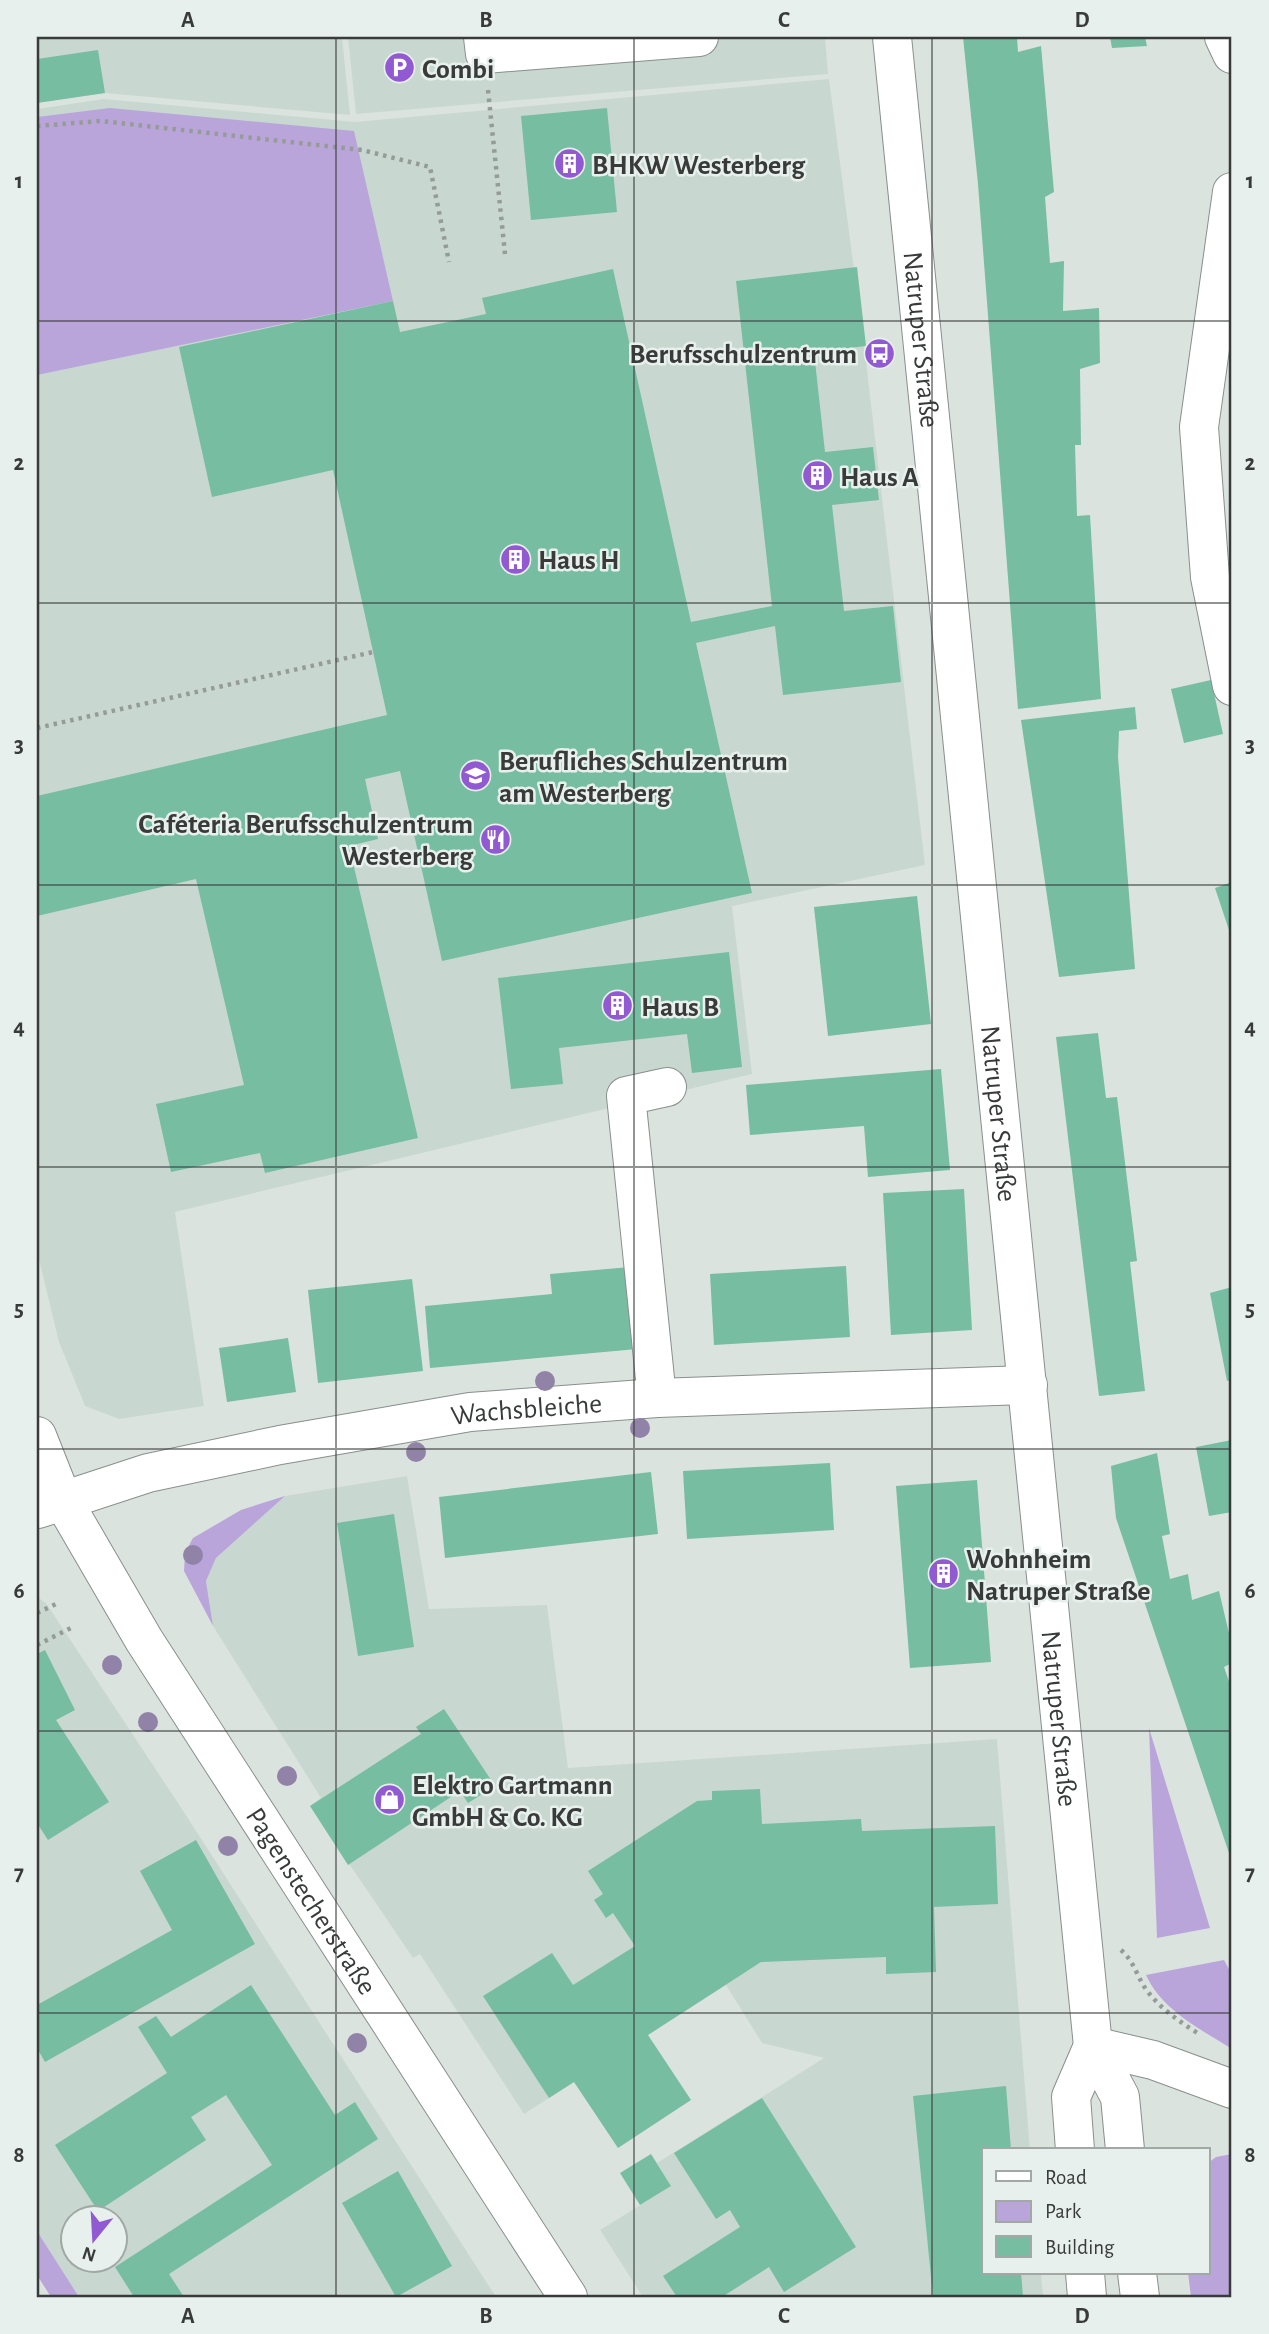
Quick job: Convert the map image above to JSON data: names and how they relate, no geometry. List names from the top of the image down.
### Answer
{
  "streets": {
    "main road": ["Natruper Straße", "Wachsbleiche", "Pagenstecherstraße"]
  },
  "crossings": [
    ["Natruper Straße", "Wachsbleiche"],
    ["Wachsbleiche", "Pagenstecherstraße"]
  ],
  "places": {
    "parking": ["Combi"],
    "building": [
      "BHKW Westerberg",
      "Haus A",
      "Haus H",
      "Haus B",
      "Wohnheim Natruper Straße"
    ],
    "bus stop": ["Berufsschulzentrum"],
    "school or university": ["Berufliches Schulzentrum am Westerberg"],
    "restaurant": ["Caféteria Berufsschulzentrum Westerberg"],
    "shop": ["Elektro Gartmann GmbH & Co. KG"]
  },
  "legend": ["Road", "Park", "Building"],
  "north": "bottom",
  "grid": {
    "columns": [
      "A",
      "B",
      "C",
      "D"
    ],
    "rows": [
      "1",
      "2",
      "3",
      "4",
      "5",
      "6",
      "7",
      "8"
    ]
  }
}
